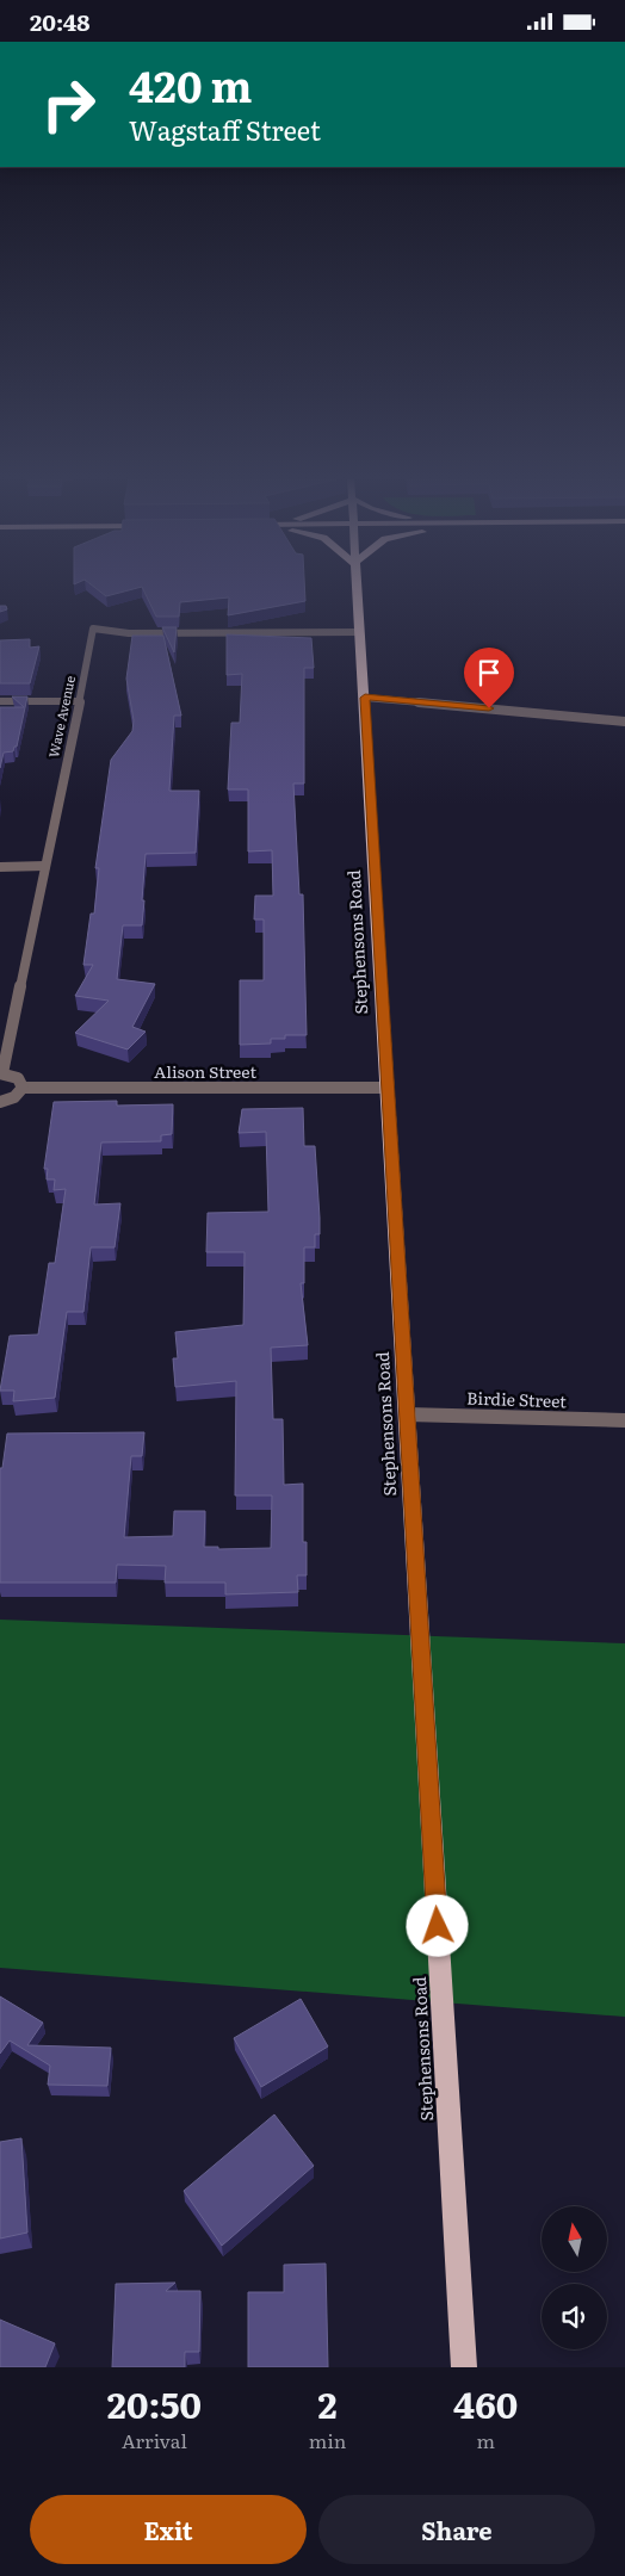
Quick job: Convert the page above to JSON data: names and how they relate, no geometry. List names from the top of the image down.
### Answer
{
  "streets": {
    "main road": ["Stephensons Road"],
    "street": ["Wave Avenue", "Alison Street", "Birdie Street"]
  },
  "crossings": [
    ["Wave Avenue", "Stephensons Road"],
    ["Stephensons Road", "Alison Street"],
    ["Stephensons Road", "Birdie Street"]
  ],
  "north": "top",
  "page": {
    "status": "20:48",
    "turn": ["420 m", "Wagstaff Street"],
    "eta": [
      "20:50",
      "Arrival",
      "2",
      "min",
      "460",
      "m"
    ],
    "buttons": ["Exit", "Share"]
  }
}
